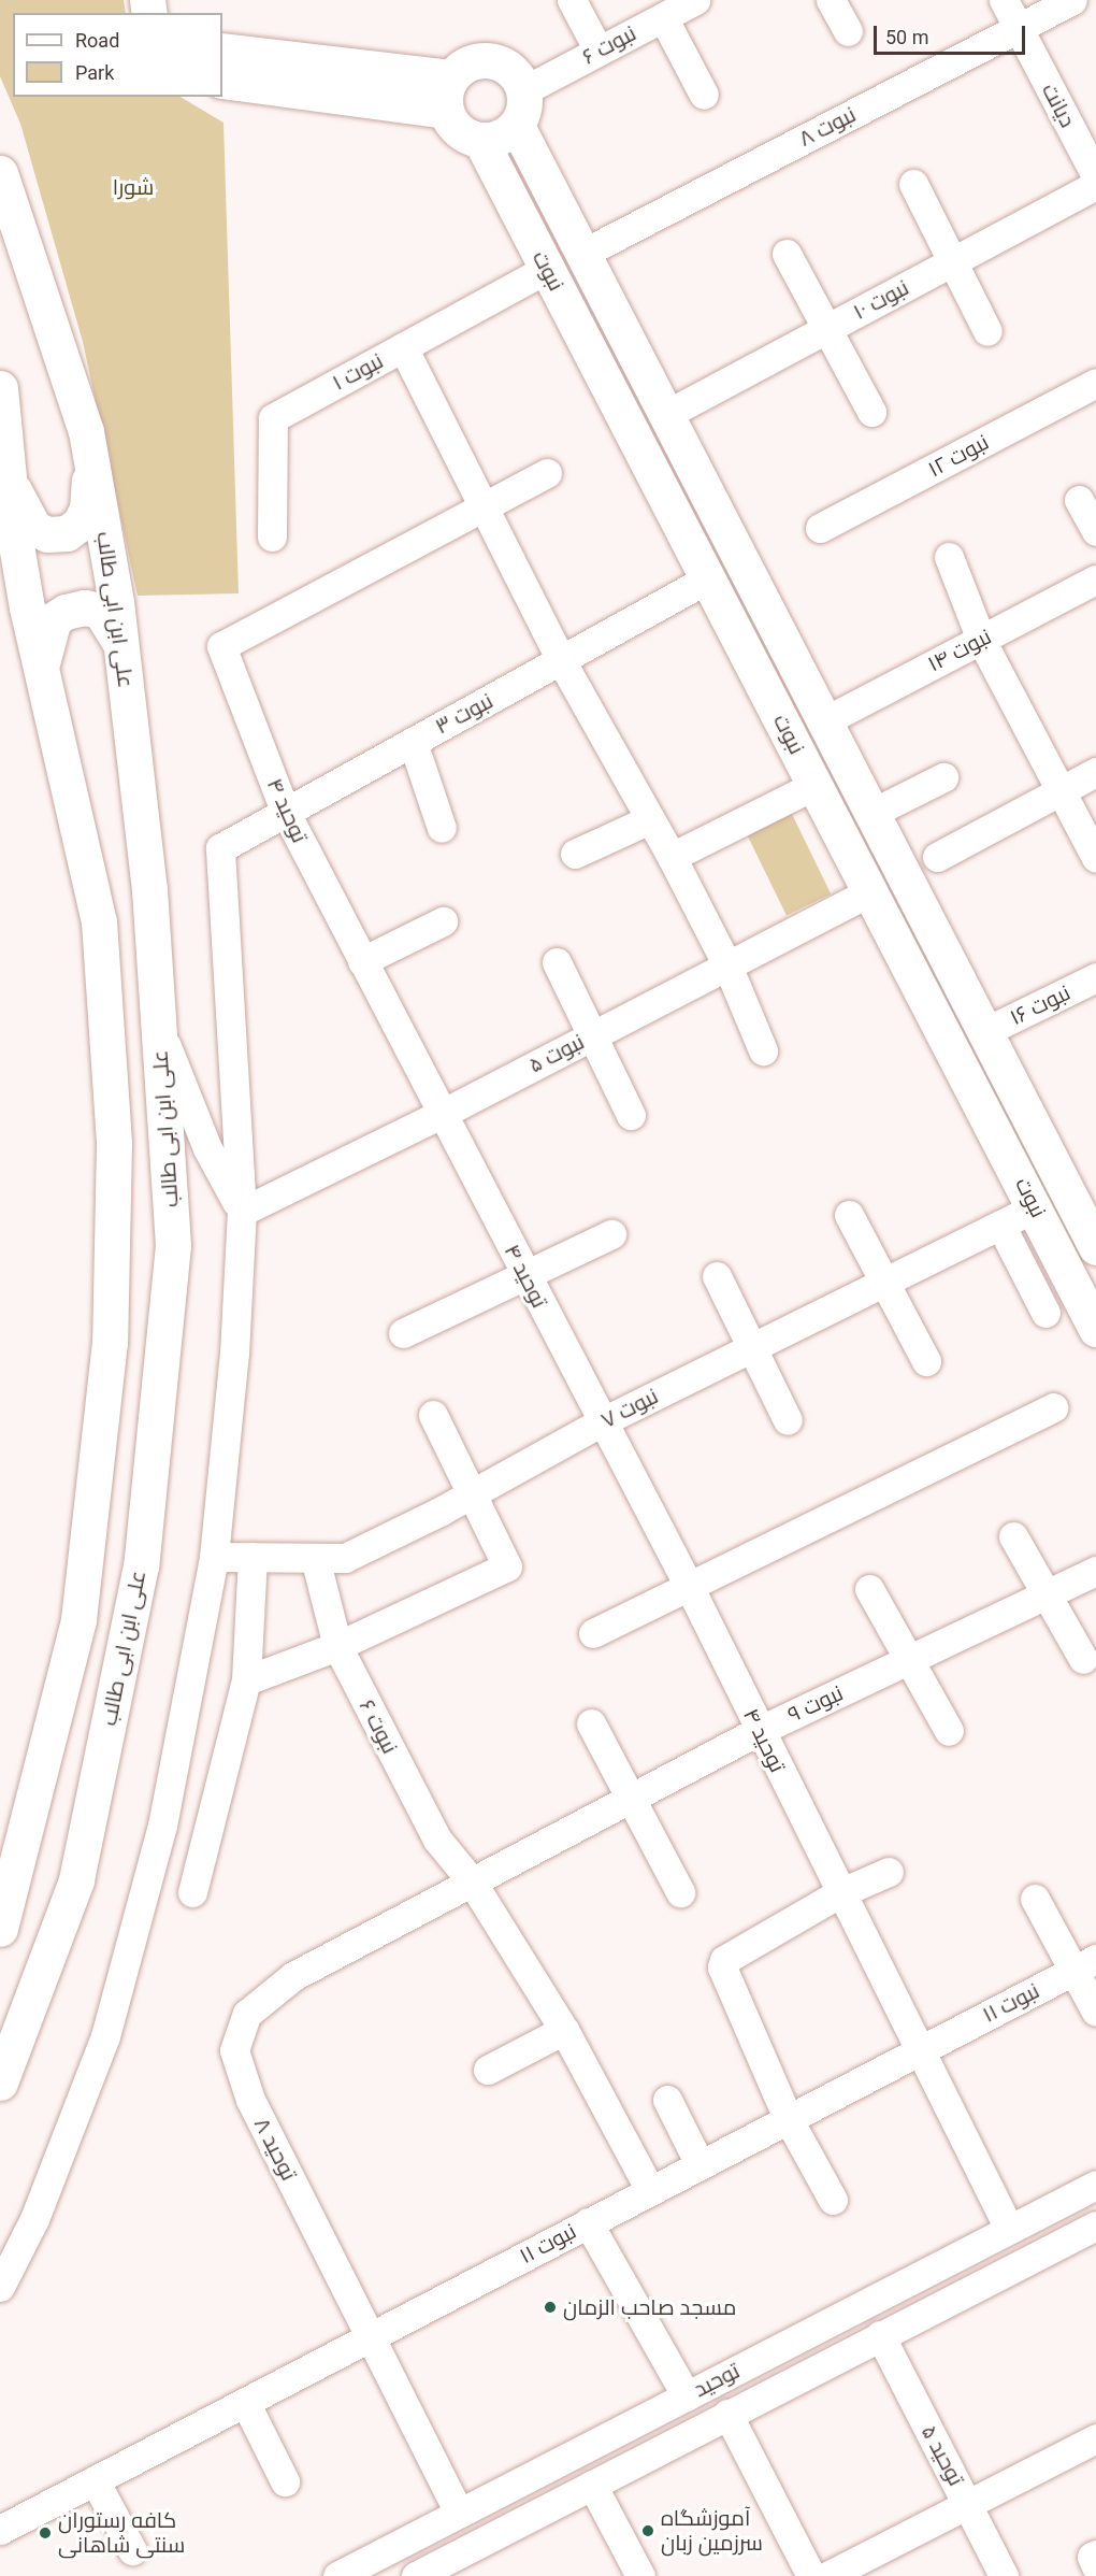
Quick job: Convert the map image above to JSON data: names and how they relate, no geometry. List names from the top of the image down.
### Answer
{
  "streets": {
    "main road": ["نبوت", "علی ابن ابی طالب"],
    "street": [
      "نبوت ۶",
      "دیانت",
      "نبوت ۸",
      "نبوت ۱۰",
      "نبوت ۱",
      "نبوت ۱۲",
      "نبوت ۱۴",
      "نبوت ۳",
      "توحید ۴",
      "نبوت ۱۶",
      "نبوت ۵",
      "نبوت ۷",
      "نبوت ۹",
      "نبوت ۱۱",
      "توحید ۸",
      "توحید",
      "توحید ۵"
    ]
  },
  "crossings": [
    ["نبوت ۶", "نبوت"],
    ["نبوت ۶", "نبوت ۷"],
    ["نبوت ۶", "نبوت ۹"],
    ["نبوت ۶", "نبوت ۱۱"],
    ["نبوت ۶", "توحید ۸"],
    ["دیانت", "نبوت ۸"],
    ["نبوت ۸", "نبوت"],
    ["نبوت", "نبوت ۱۰"],
    ["نبوت", "نبوت ۱"],
    ["نبوت", "نبوت ۱۴"],
    ["نبوت", "نبوت ۳"],
    ["نبوت", "نبوت ۱۶"],
    ["نبوت", "نبوت ۵"],
    ["نبوت", "نبوت ۷"],
    ["نبوت ۳", "توحید ۴"],
    ["نبوت ۳", "نبوت ۵"],
    ["توحید ۴", "نبوت ۵"],
    ["توحید ۴", "نبوت ۷"],
    ["توحید ۴", "نبوت ۹"],
    ["توحید ۴", "نبوت ۱۱"],
    ["توحید ۴", "توحید"],
    ["نبوت ۹", "توحید ۸"],
    ["نبوت ۱۱", "توحید ۸"],
    ["توحید ۸", "توحید"],
    ["توحید", "توحید ۵"]
  ],
  "parks": ["شورا"],
  "places": ["مسجد صاحب الزمان", "آموزشگاه سرزمین زبان", "کافه رستوران سنتی شاهانی"],
  "legend": ["Road", "Park"],
  "scale_bar": "50 m"
}
